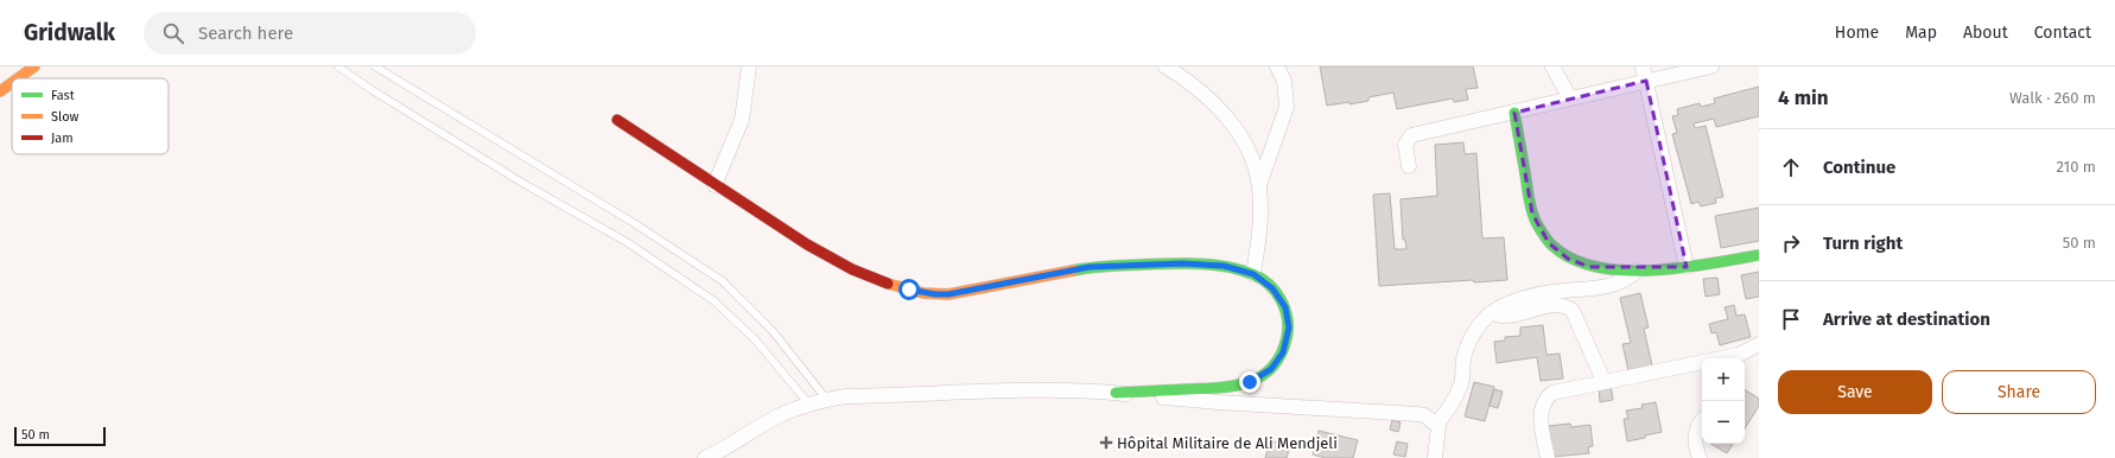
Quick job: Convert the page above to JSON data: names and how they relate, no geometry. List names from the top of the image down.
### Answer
{
  "places": {
    "health": ["Hôpital Militaire de Ali Mendjeli"]
  },
  "legend": ["Fast", "Slow", "Jam"],
  "scale_bar": "50 m",
  "page": {
    "header": "Gridwalk",
    "search": "Search here",
    "nav": [
      "Home",
      "Map",
      "About",
      "Contact"
    ],
    "heading": ["4 min", "Walk · 260 m"],
    "list": [
      ["Continue", "210 m"],
      ["Turn right", "50 m"],
      "Arrive at destination"
    ],
    "buttons": ["Save", "Share"],
    "map_buttons": ["+", "−"],
    "scale": "50 m"
  }
}
